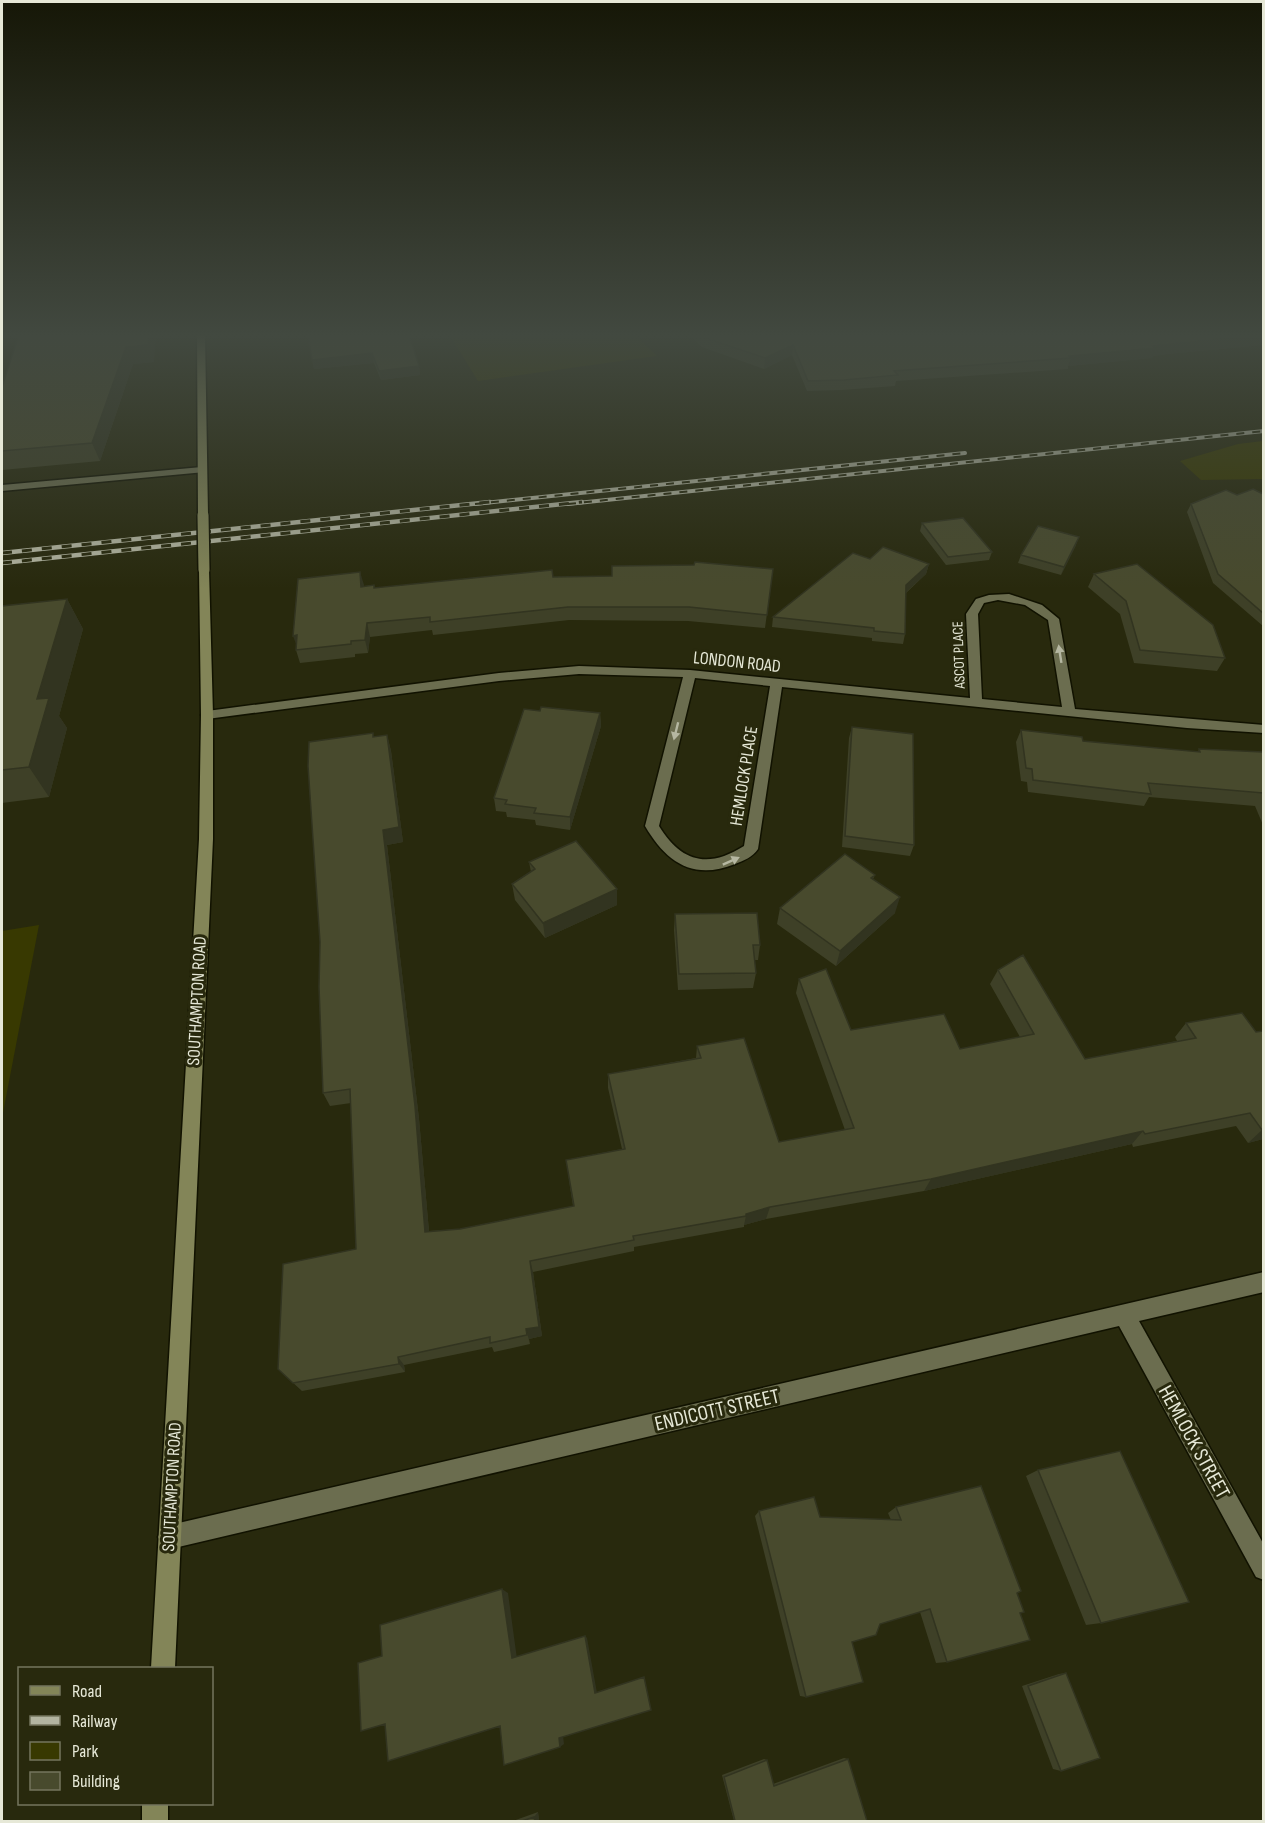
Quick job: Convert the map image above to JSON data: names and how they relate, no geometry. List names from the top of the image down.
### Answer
{
  "streets": {
    "street": [
      "ASCOT PLACE",
      "LONDON ROAD",
      "HEMLOCK PLACE",
      "SOUTHAMPTON ROAD",
      "ENDICOTT STREET",
      "HEMLOCK STREET"
    ]
  },
  "crossings": [
    ["ASCOT PLACE", "LONDON ROAD"],
    ["LONDON ROAD", "HEMLOCK PLACE"],
    ["LONDON ROAD", "SOUTHAMPTON ROAD"],
    ["SOUTHAMPTON ROAD", "ENDICOTT STREET"],
    ["ENDICOTT STREET", "HEMLOCK STREET"]
  ],
  "legend": [
    "Road",
    "Railway",
    "Park",
    "Building"
  ]
}
